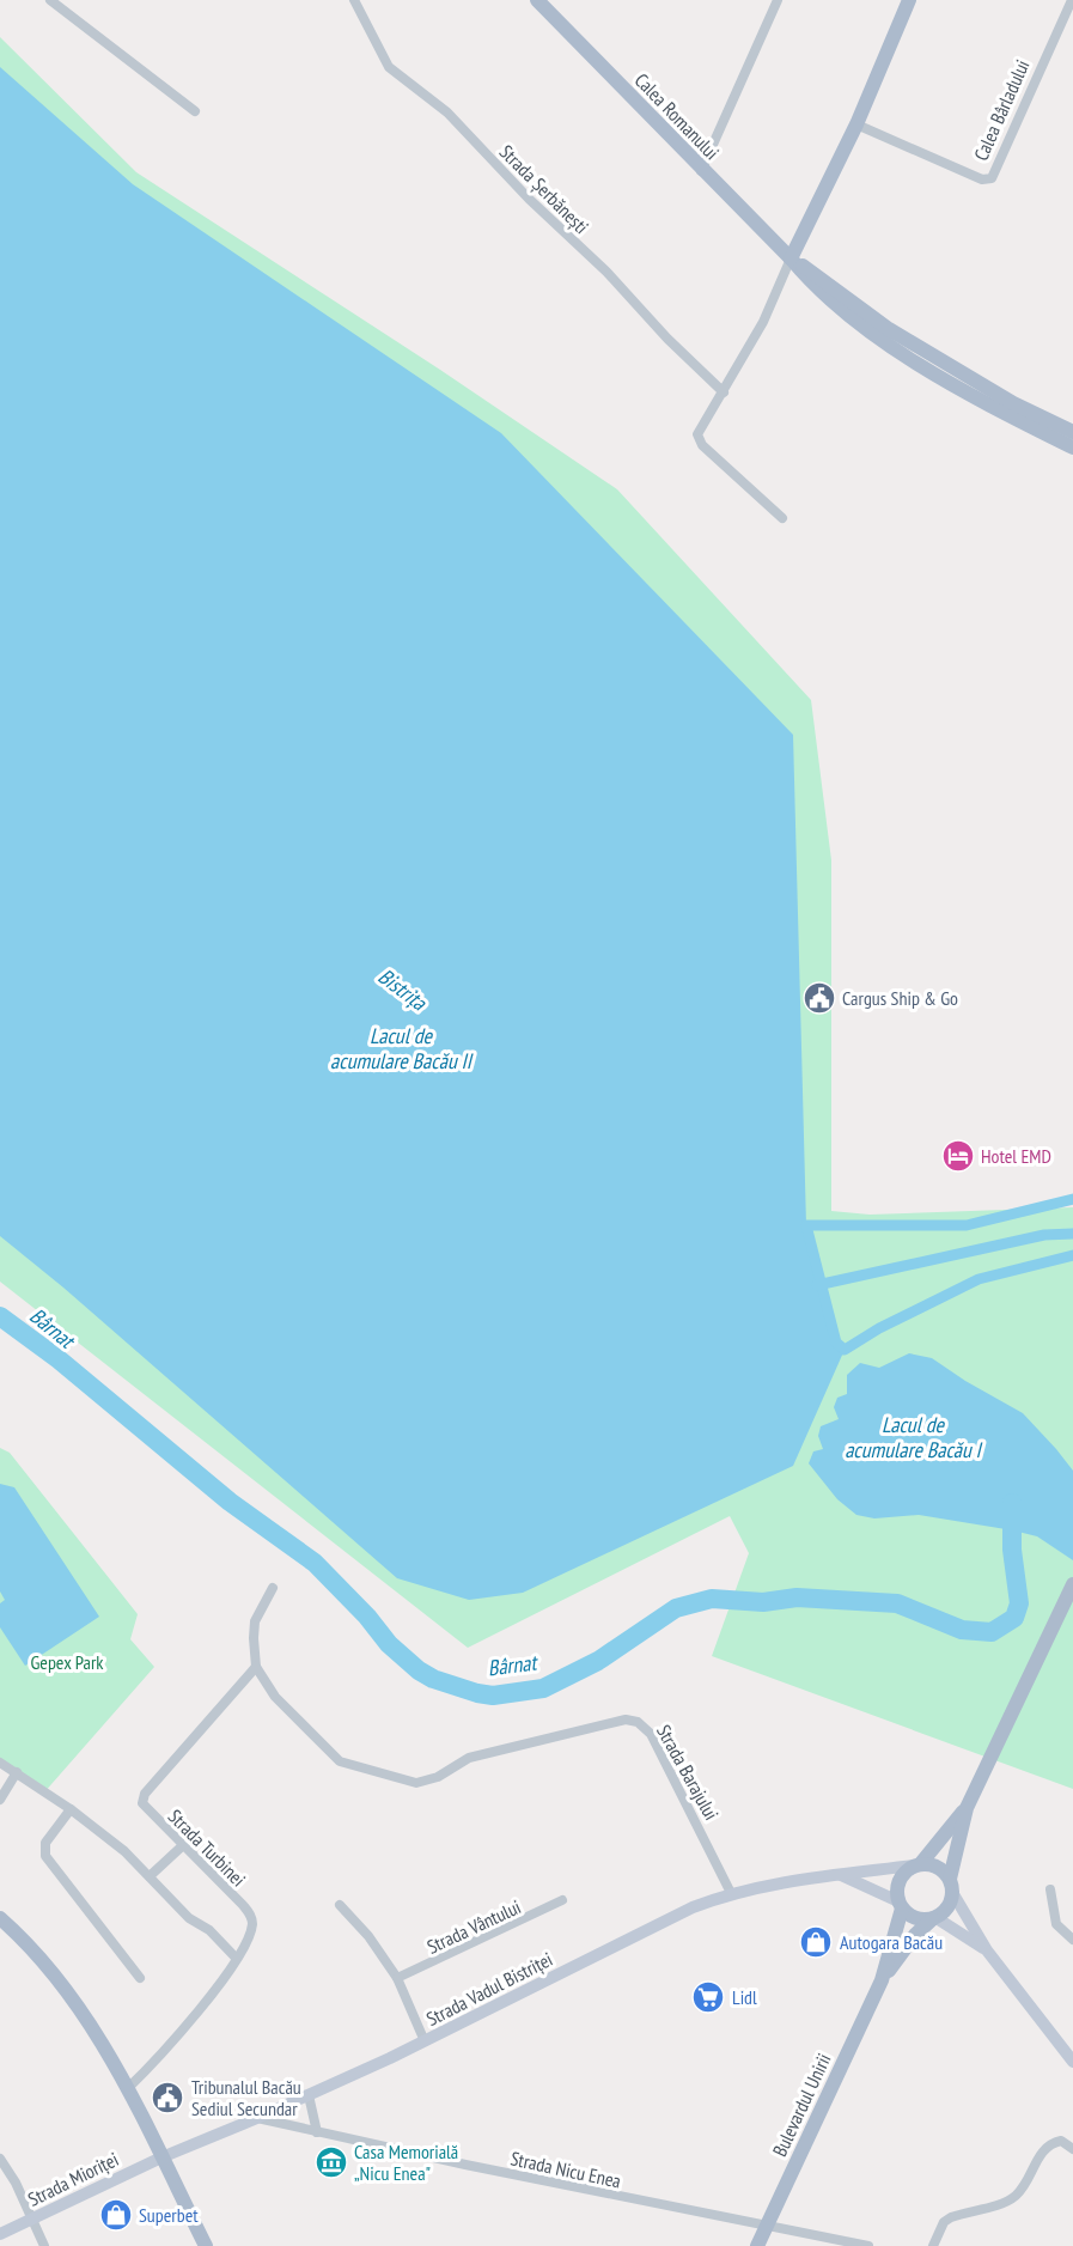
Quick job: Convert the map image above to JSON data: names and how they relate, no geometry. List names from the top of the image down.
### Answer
{
  "streets": {
    "main road": [
      "Calea Romanului",
      "Strada Vadul Bistriței",
      "Bulevardul Unirii",
      "Strada Mioriței"
    ],
    "street": [
      "Calea Bârladului",
      "Strada Șerbănești",
      "Strada Barajului",
      "Strada Turbinei",
      "Strada Vântului",
      "Strada Nicu Enea"
    ]
  },
  "crossings": [
    ["Strada Barajului", "Strada Turbinei"],
    ["Strada Barajului", "Strada Vadul Bistriței"],
    ["Strada Vadul Bistriței", "Bulevardul Unirii"],
    ["Strada Vadul Bistriței", "Strada Nicu Enea"],
    ["Strada Vadul Bistriței", "Strada Mioriței"],
    ["Bulevardul Unirii", "Strada Nicu Enea"]
  ],
  "water": [
    "Bistrița",
    "Lacul de acumulare Bacău II",
    "Bârnat",
    "Lacul de acumulare Bacău I"
  ],
  "parks": ["Gepex Park"],
  "places": {
    "public building": ["Cargus Ship & Go", "Tribunalul Bacău Sediul Secundar"],
    "hotel": ["Hotel EMD"],
    "shop": ["Autogara Bacău", "Superbet"],
    "supermarket": ["Lidl"],
    "museum": ["Casa Memorială „Nicu Enea\""]
  }
}
